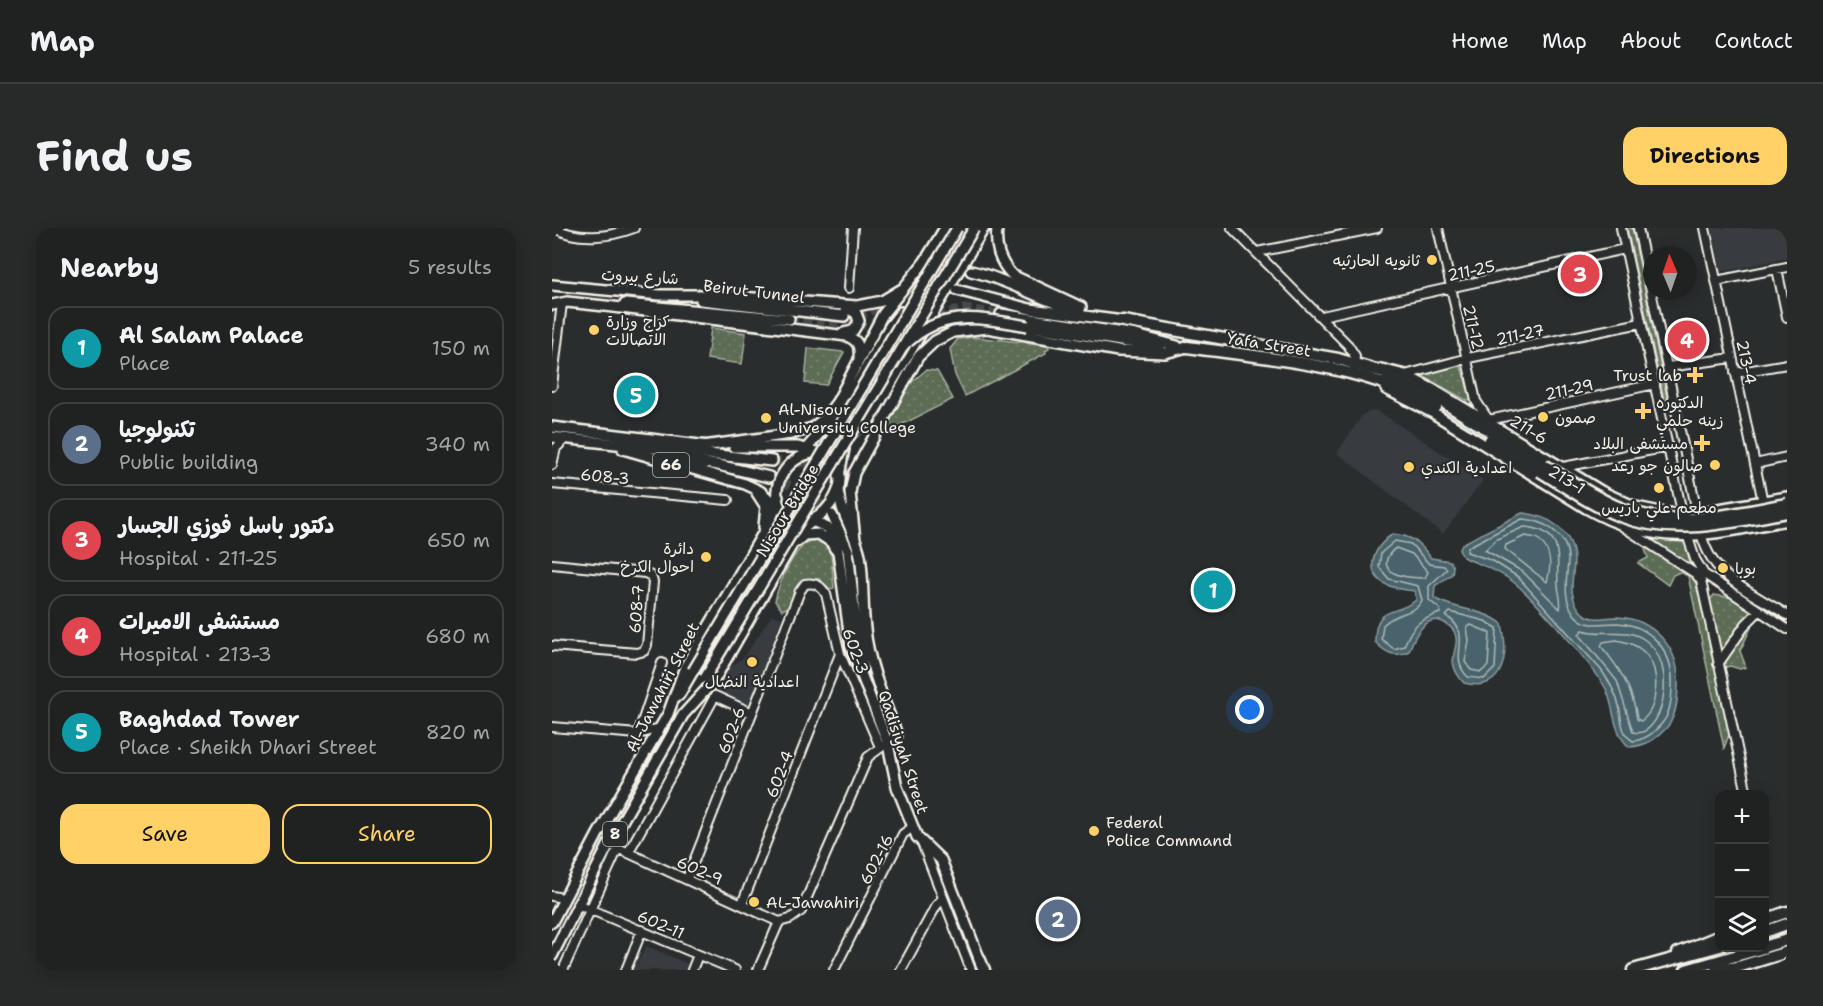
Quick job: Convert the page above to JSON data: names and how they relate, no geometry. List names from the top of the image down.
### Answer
{
  "streets": {
    "highway": ["Yafa Street"],
    "main road": [
      "شارع بيروت",
      "Beirut Tunnel",
      "211-6",
      "66",
      "213-1",
      "Nisour Bridge",
      "Al-Jawahiri Street",
      "Qadisiyah Street",
      "8"
    ],
    "street": [
      "211-25",
      "211-12",
      "211-27",
      "213-4",
      "211-29",
      "608-3",
      "608-7",
      "602-3",
      "602-6",
      "602-4",
      "602-16",
      "602-9",
      "602-11"
    ]
  },
  "crossings": [
    ["211-25", "211-12"],
    ["شارع بيروت", "Beirut Tunnel"],
    ["211-12", "211-27"],
    ["211-12", "211-29"],
    ["211-12", "211-6"],
    ["211-27", "211-6"],
    ["Yafa Street", "211-6"],
    ["Yafa Street", "213-1"],
    ["Yafa Street", "Qadisiyah Street"],
    ["211-29", "211-6"],
    ["211-6", "213-1"],
    ["66", "Al-Jawahiri Street"],
    ["66", "Qadisiyah Street"],
    ["Nisour Bridge", "Al-Jawahiri Street"],
    ["602-3", "602-6"],
    ["602-3", "Qadisiyah Street"],
    ["602-3", "602-4"],
    ["Al-Jawahiri Street", "Qadisiyah Street"],
    ["Al-Jawahiri Street", "602-9"],
    ["Al-Jawahiri Street", "602-11"],
    ["602-6", "602-9"],
    ["Qadisiyah Street", "602-16"],
    ["602-4", "602-9"]
  ],
  "places": {
    "other": [
      "ثانويه الحارثيه",
      "كراج وزارة الاتصالات",
      "صمون",
      "Al-Nisour University College",
      "صالون جو رعد",
      "اعدادية الكندي",
      "مطعم علي باريس",
      "دائرة احوال الكرخ",
      "بوبا",
      "اعدادية النضال",
      "Federal Police Command",
      "AL-Jawahiri"
    ],
    "health": ["Trust lab", "الدكتوره زينه حلمي", "مستشفى البلاد"]
  },
  "north": "top",
  "page": {
    "header": "Map",
    "nav": [
      "Home",
      "Map",
      "About",
      "Contact"
    ],
    "buttons": [
      "Directions",
      ["Save", "Share"]
    ],
    "title": "Find us",
    "heading": ["Nearby", "5 results"],
    "pins": [
      "3",
      "4",
      "5",
      "1",
      "2"
    ],
    "list": [
      {
        "mark": "1",
        "name": "Al Salam Palace",
        "note": "Place",
        "value": "150 m"
      },
      {
        "mark": "2",
        "name": "تكنولوجيا",
        "note": "Public building",
        "value": "340 m"
      },
      {
        "mark": "3",
        "name": "دكتور باسل فوزي الجسار",
        "note": "Hospital · 211-25",
        "value": "650 m"
      },
      {
        "mark": "4",
        "name": "مستشفى الاميرات",
        "note": "Hospital · 213-3",
        "value": "680 m"
      },
      {
        "mark": "5",
        "name": "Baghdad Tower",
        "note": "Place · Sheikh Dhari Street",
        "value": "820 m"
      }
    ],
    "map_buttons": ["+", "−"]
  }
}
